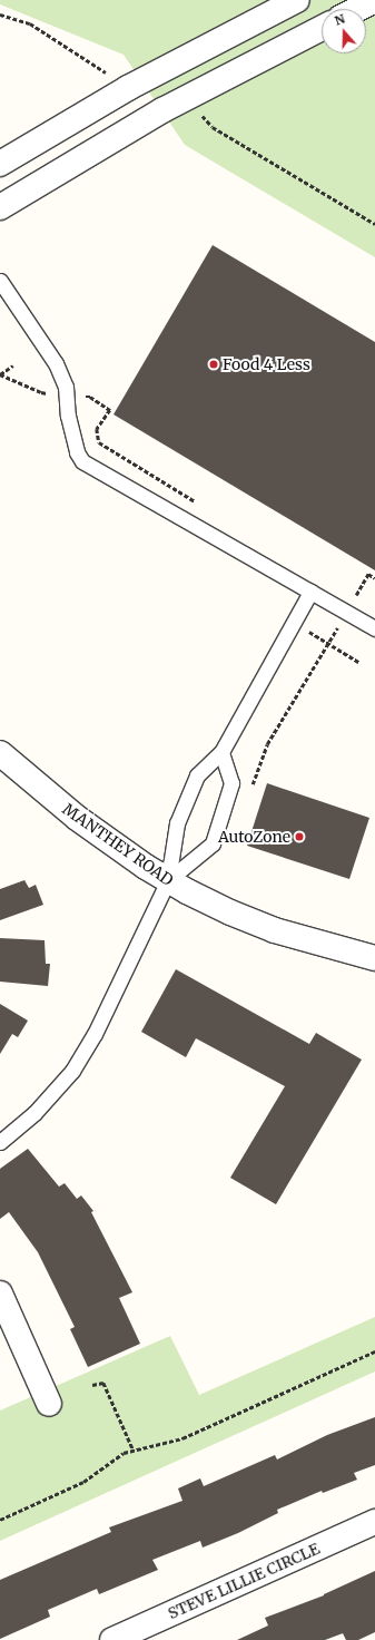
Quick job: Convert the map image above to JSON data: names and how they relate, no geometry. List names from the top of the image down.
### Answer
{
  "streets": {
    "street": ["MANTHEY ROAD", "STEVE LILLIE CIRCLE"]
  },
  "places": ["Food 4 Less", "AutoZone"],
  "north": "top"
}
